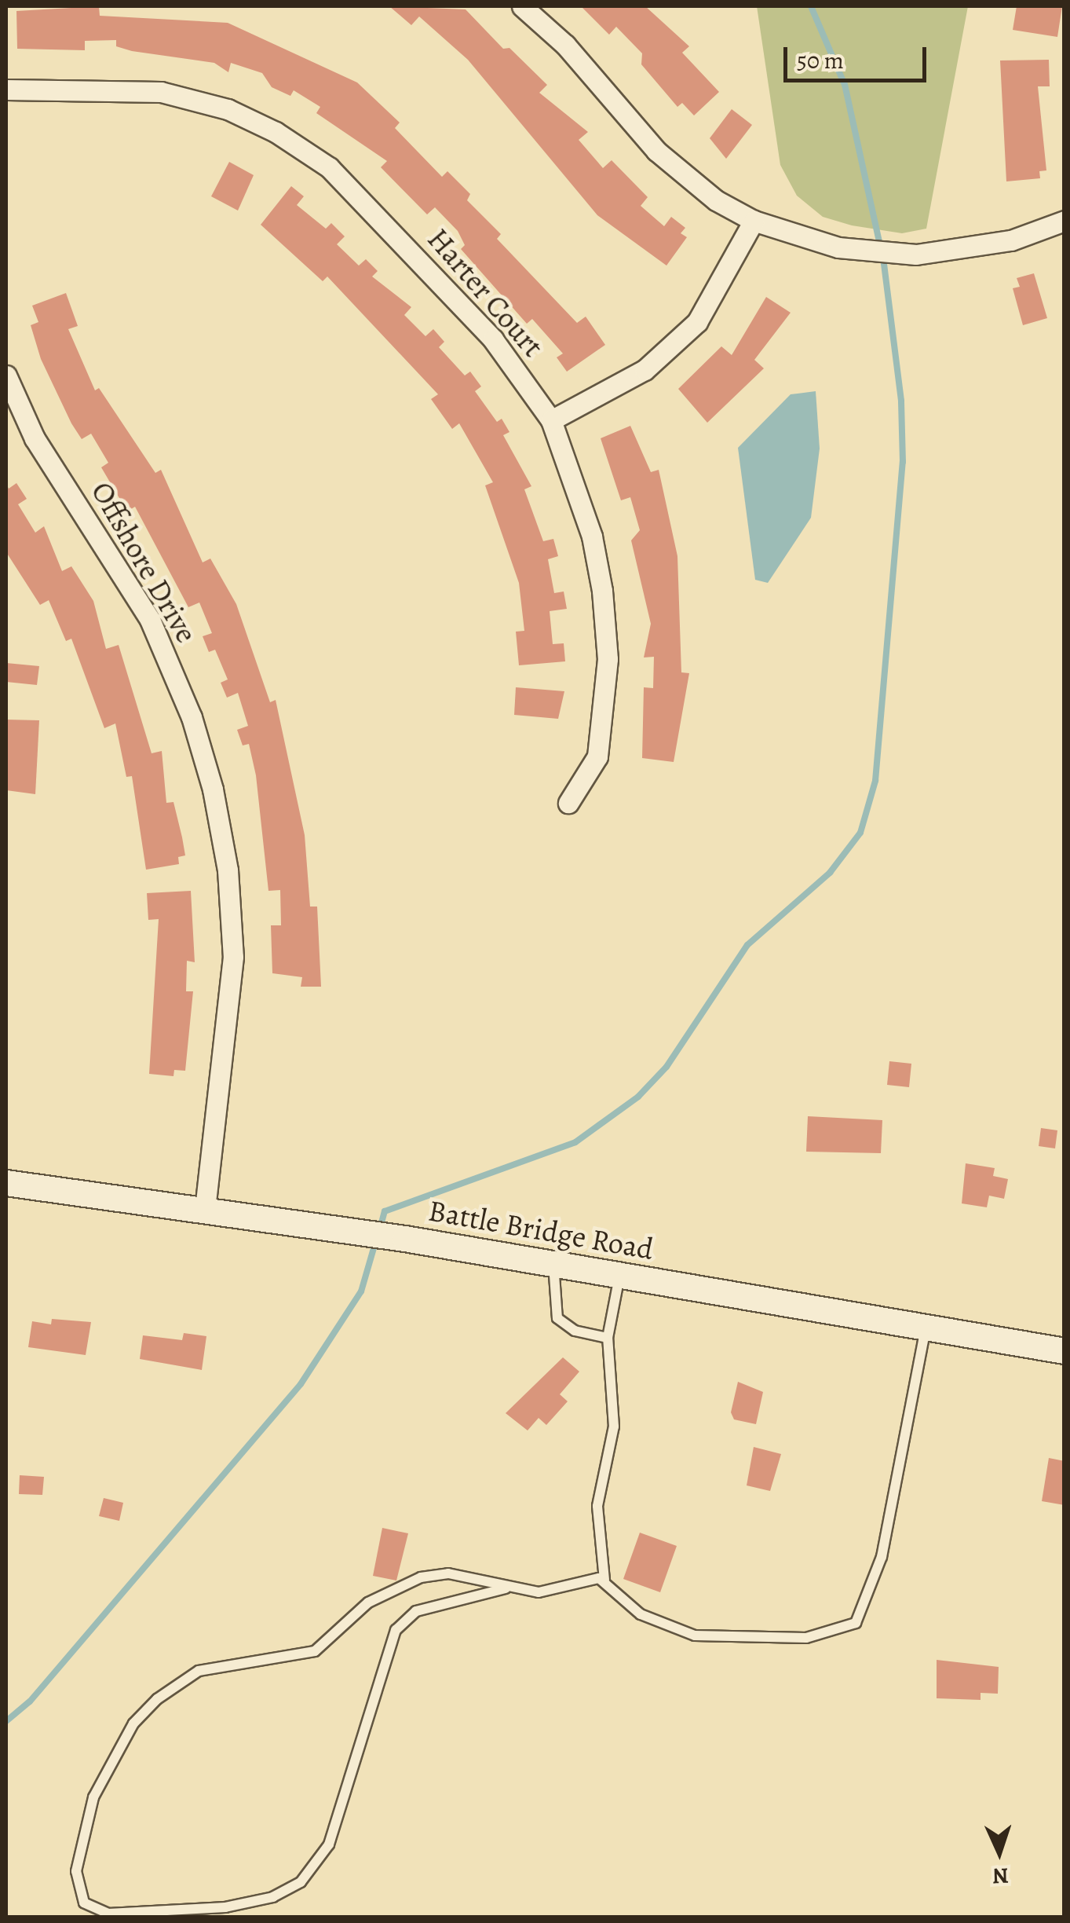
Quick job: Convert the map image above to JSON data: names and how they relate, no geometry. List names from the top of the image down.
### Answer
{
  "streets": {
    "street": ["Harter Court", "Offshore Drive", "Battle Bridge Road"]
  },
  "crossings": [
    ["Offshore Drive", "Battle Bridge Road"]
  ],
  "scale_bar": "50 m",
  "north": "bottom"
}
